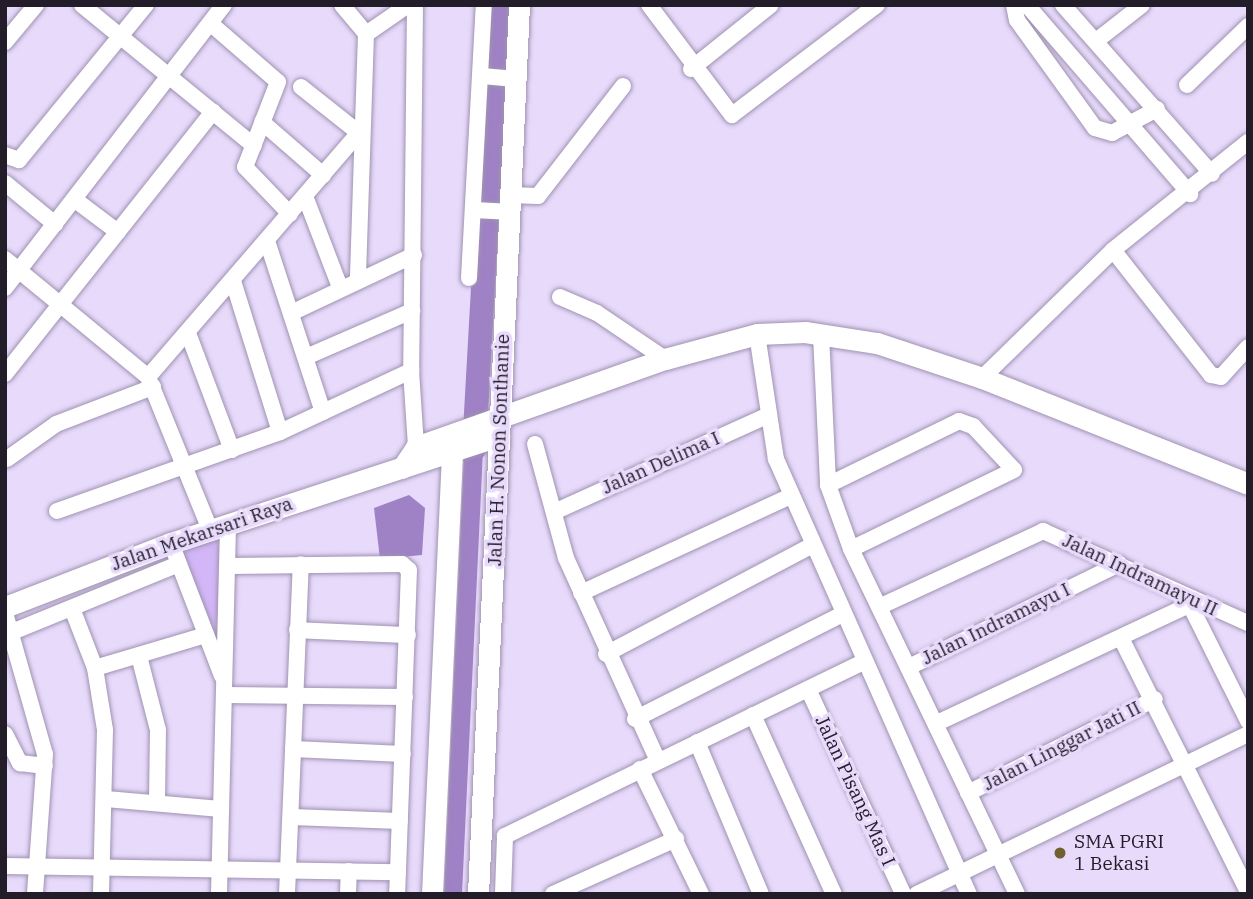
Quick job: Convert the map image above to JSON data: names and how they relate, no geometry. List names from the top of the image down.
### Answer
{
  "streets": {
    "street": [
      "Jalan H. Nonon Sonthanie",
      "Jalan Delima I",
      "Jalan Mekarsari Raya",
      "Jalan Indramayu II",
      "Jalan Indramayu I",
      "Jalan Linggar Jati II",
      "Jalan Pisang Mas I"
    ]
  },
  "crossings": [
    ["Jalan Indramayu II", "Jalan Indramayu I"]
  ],
  "places": ["SMA PGRI 1 Bekasi"]
}
